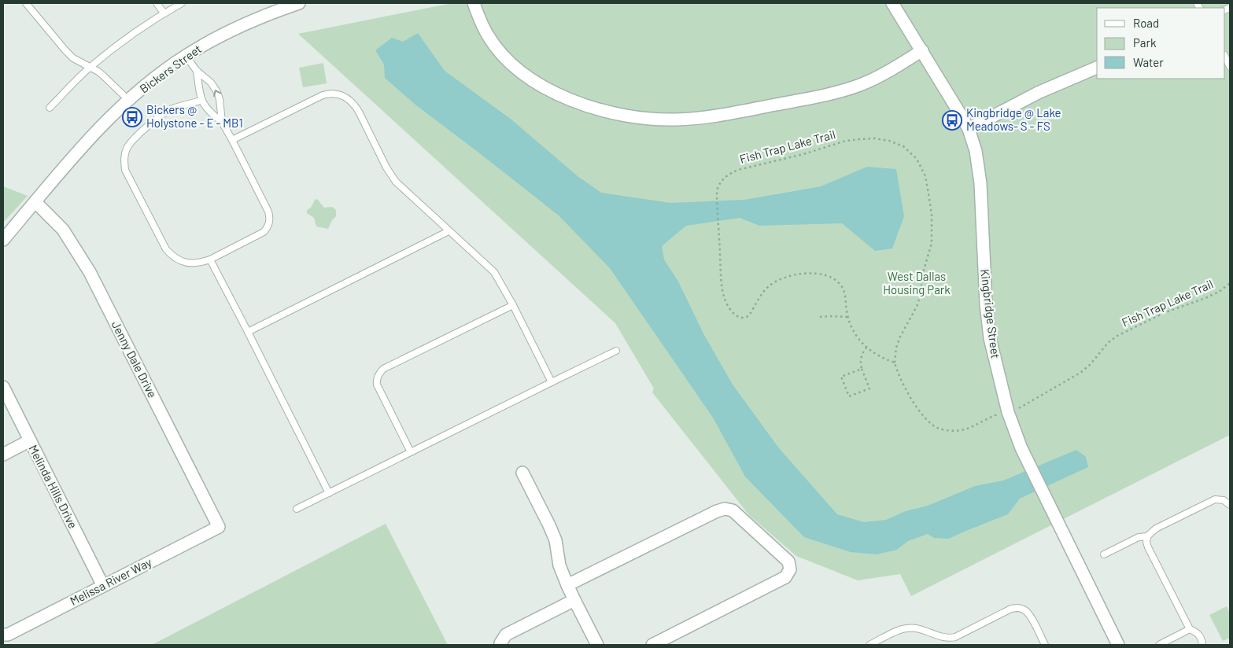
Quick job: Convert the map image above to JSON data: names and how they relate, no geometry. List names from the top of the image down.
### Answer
{
  "streets": {
    "street": [
      "Bickers Street",
      "Kingbridge Street",
      "Jenny Dale Drive",
      "Melinda Hills Drive",
      "Melissa River Way"
    ],
    "path": ["Fish Trap Lake Trail"]
  },
  "crossings": [
    ["Bickers Street", "Jenny Dale Drive"],
    ["Fish Trap Lake Trail", "Kingbridge Street"],
    ["Jenny Dale Drive", "Melissa River Way"],
    ["Melinda Hills Drive", "Melissa River Way"]
  ],
  "parks": ["West Dallas Housing Park"],
  "places": {
    "bus stop": ["Bickers @ Holystone - E - MB1", "Kingbridge @ Lake Meadows- S - FS"]
  },
  "legend": ["Road", "Park", "Water"]
}
